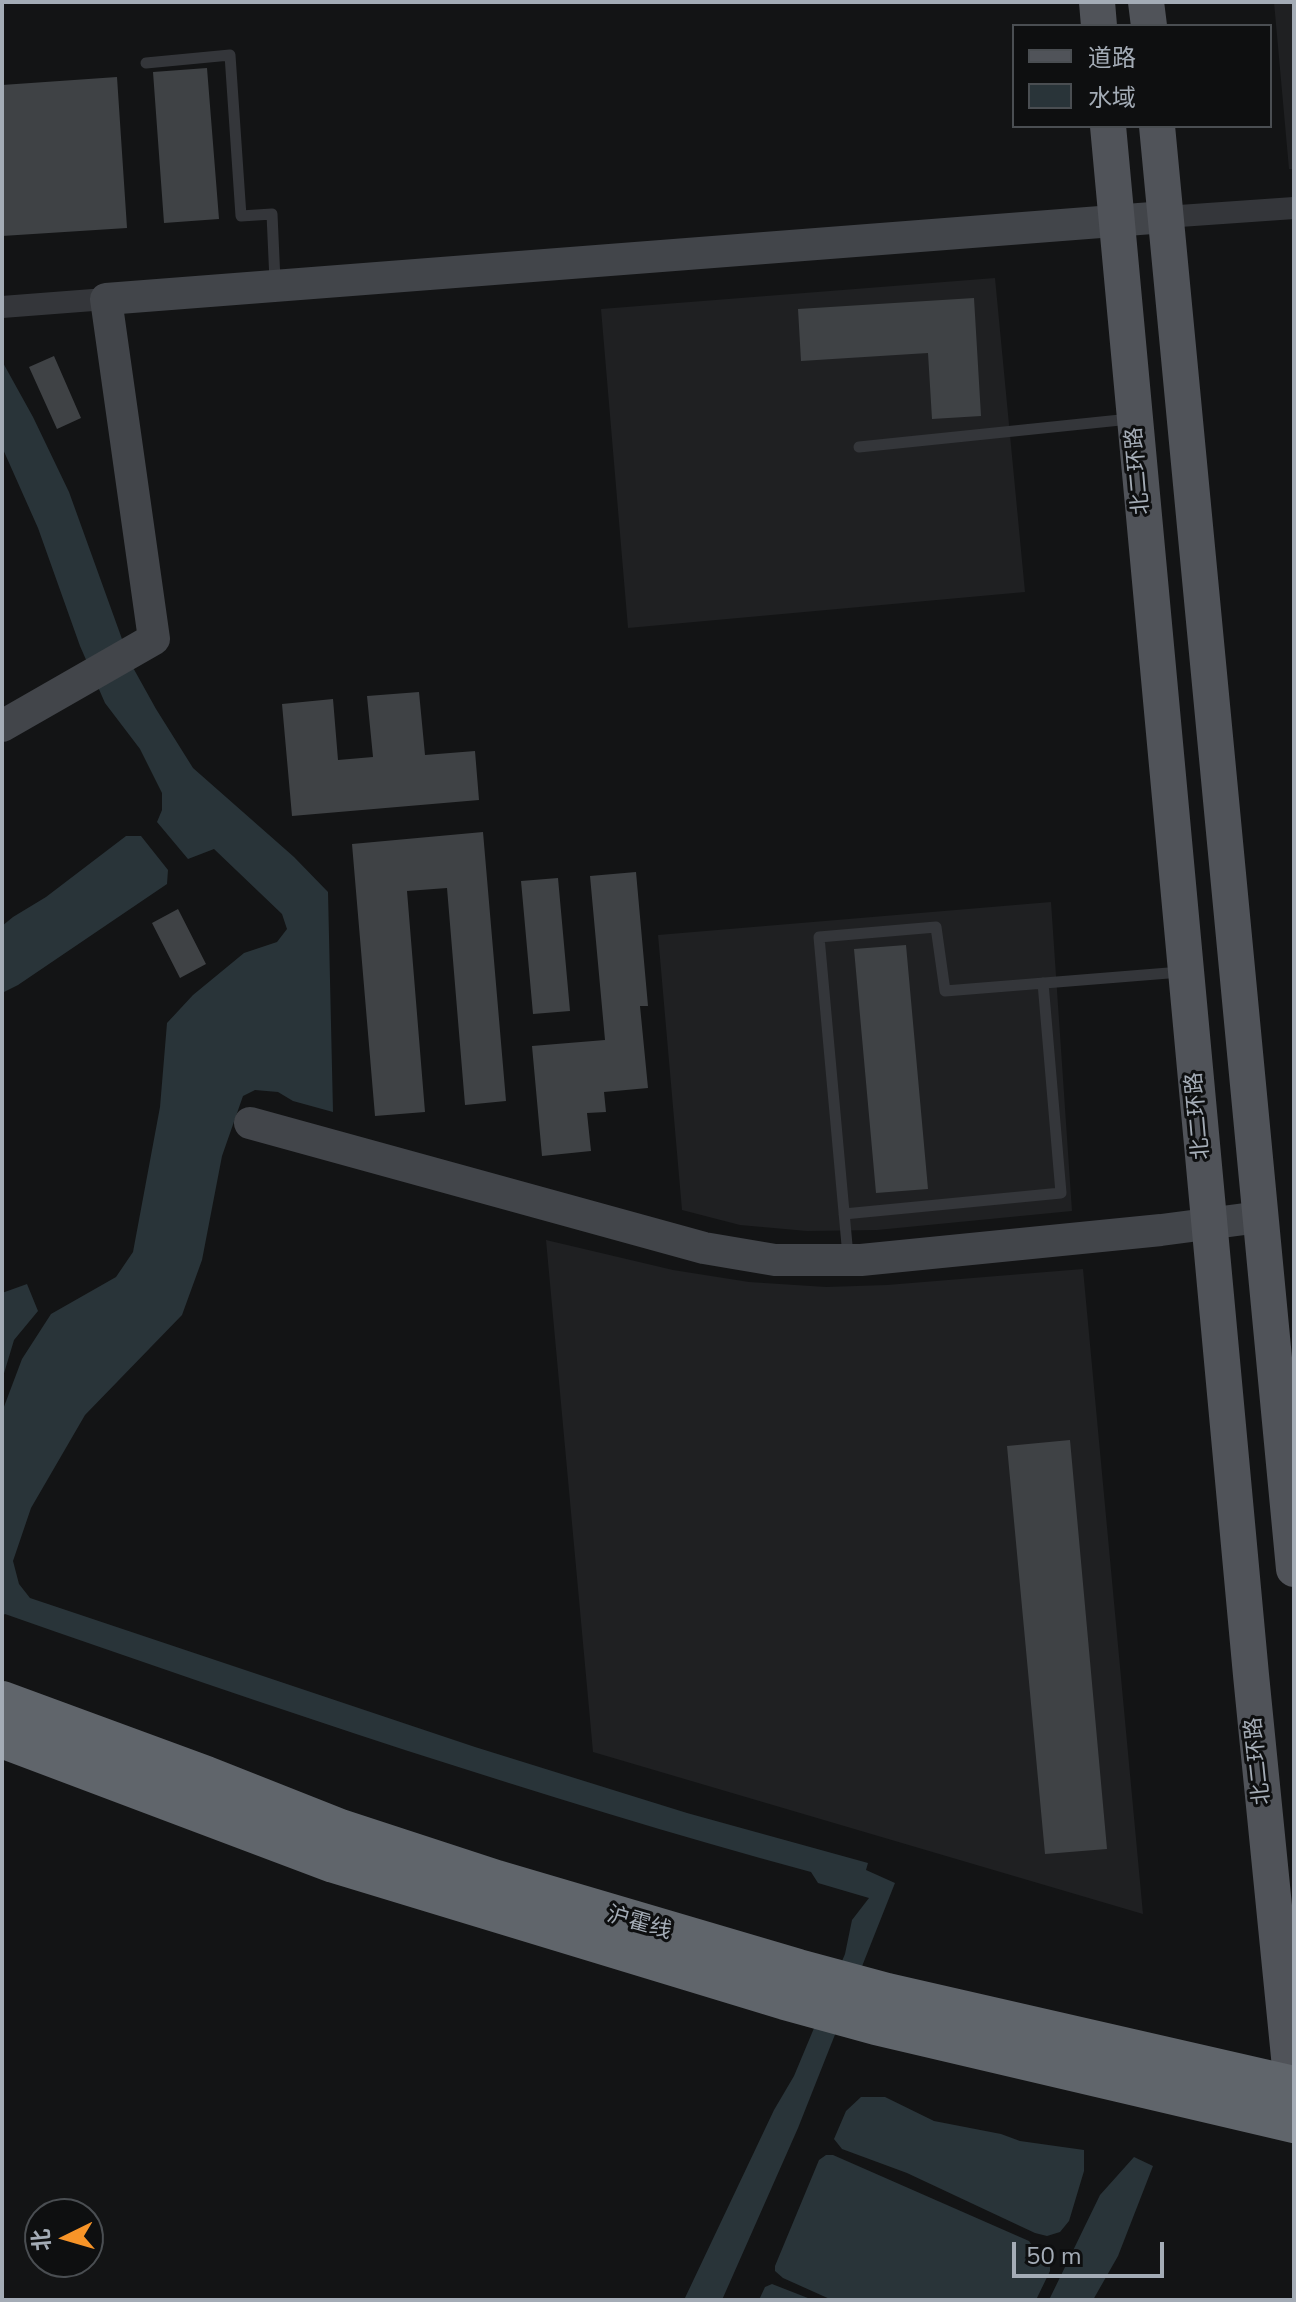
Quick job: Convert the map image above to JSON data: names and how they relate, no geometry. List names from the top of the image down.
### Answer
{
  "streets": {
    "highway": ["沪霍线"],
    "main road": ["北二环路"]
  },
  "crossings": [
    ["北二环路", "沪霍线"]
  ],
  "legend": ["道路", "水域"],
  "scale_bar": "50 m",
  "north": "left"
}
